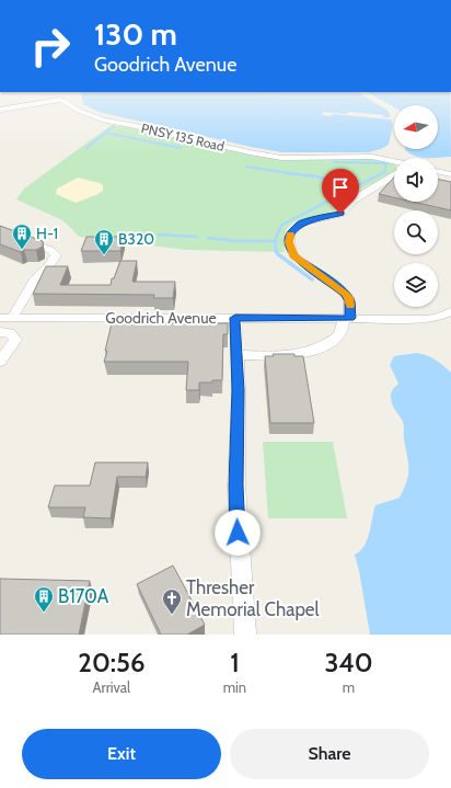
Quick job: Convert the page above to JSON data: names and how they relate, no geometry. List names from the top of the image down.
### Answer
{
  "streets": {
    "street": ["PNSY 135 Road", "Goodrich Avenue"]
  },
  "places": {
    "building": ["H-1", "B320", "B170A"],
    "church": ["Thresher Memorial Chapel"]
  },
  "north": "left",
  "page": {
    "turn": ["130 m", "Goodrich Avenue"],
    "eta": [
      "20:56",
      "Arrival",
      "1",
      "min",
      "340",
      "m"
    ],
    "buttons": ["Exit", "Share"]
  }
}
